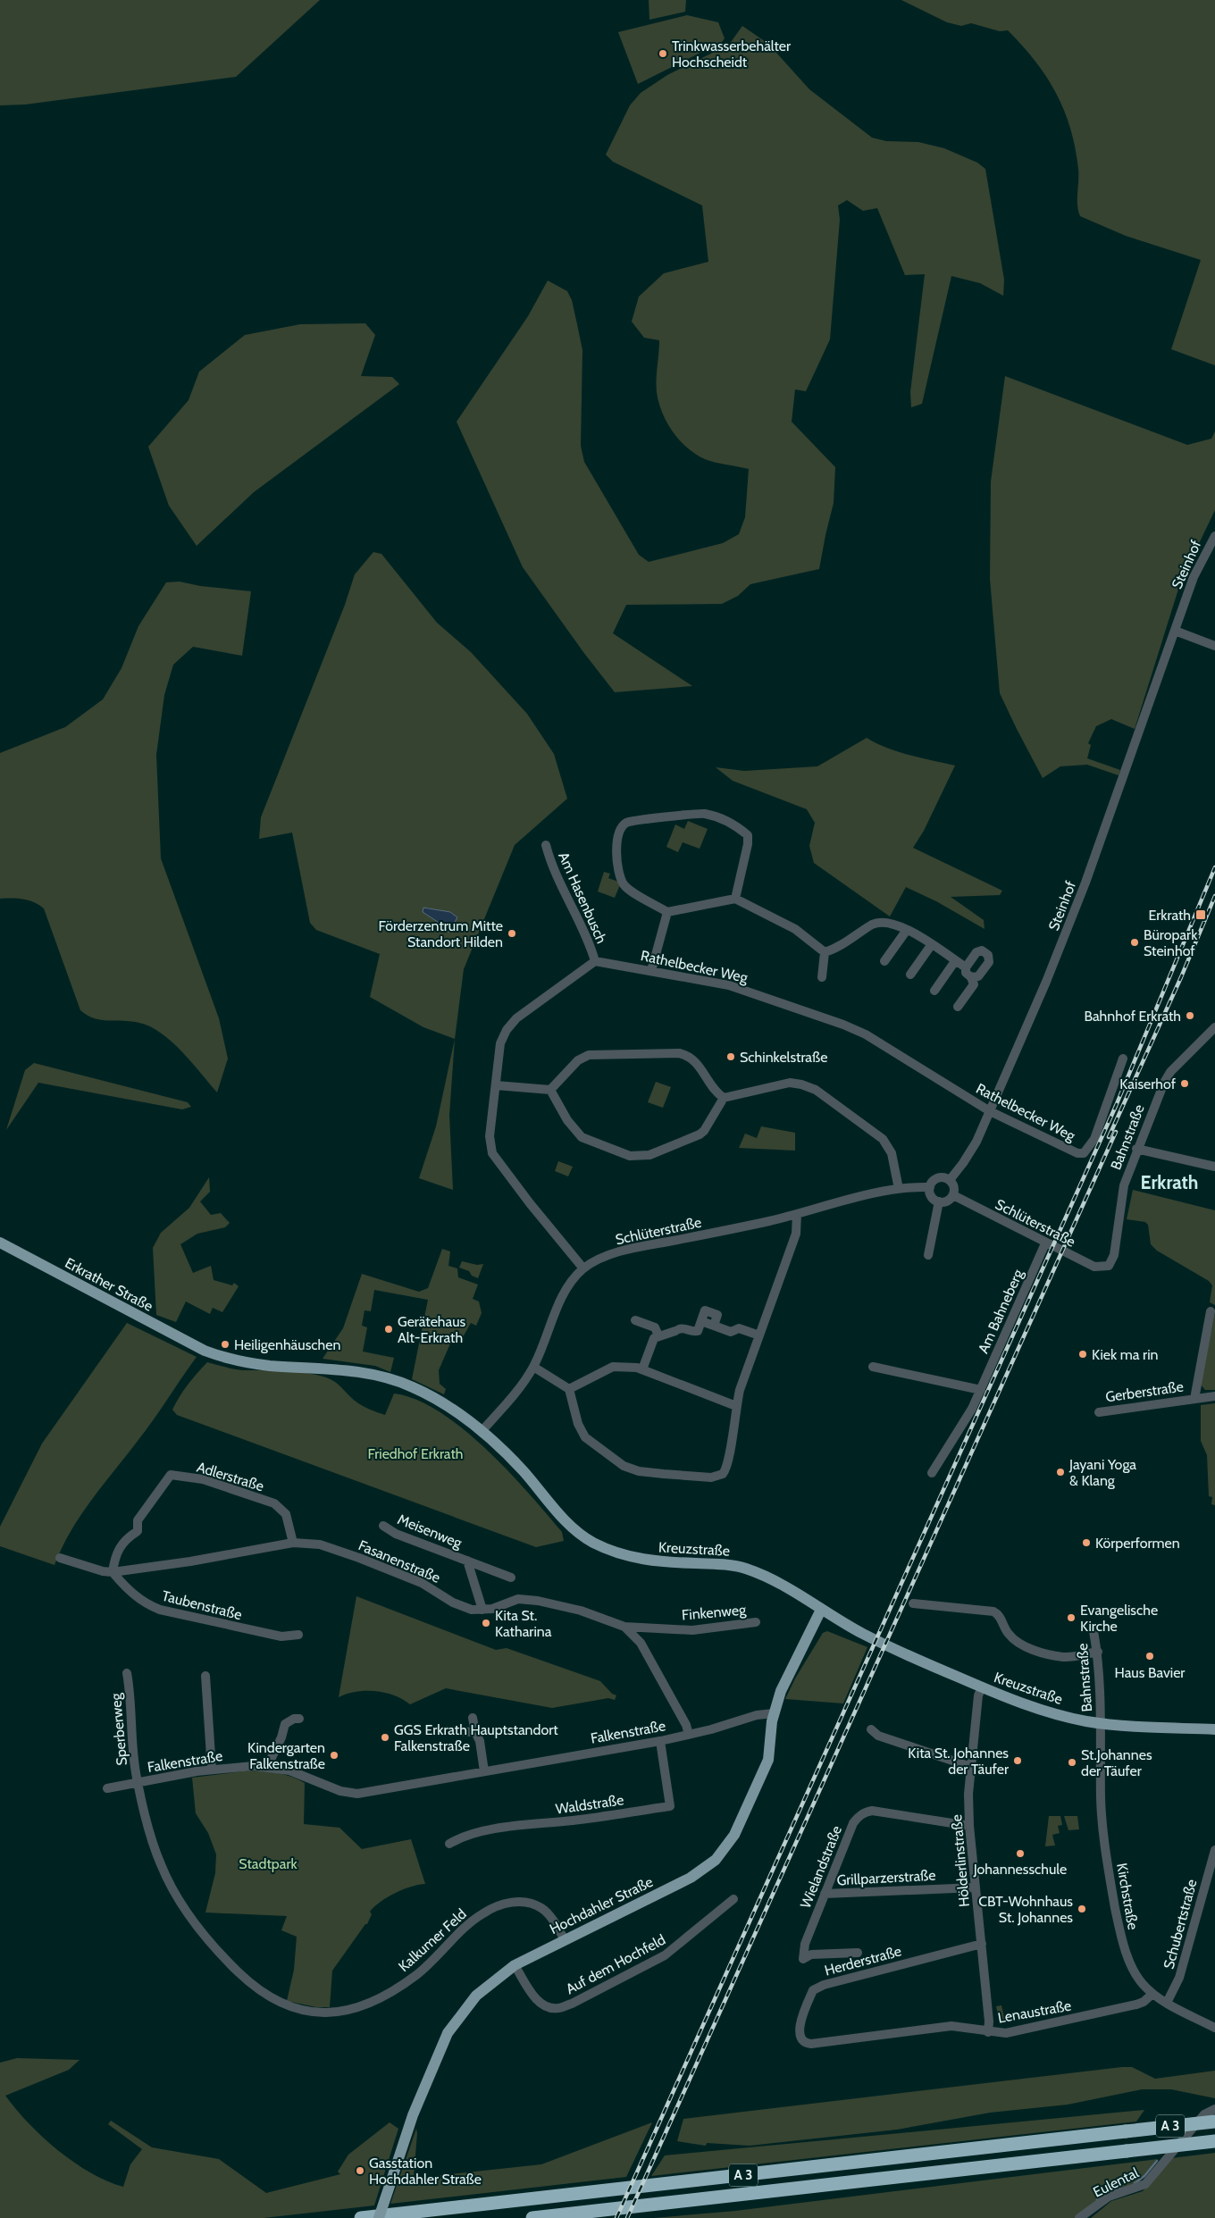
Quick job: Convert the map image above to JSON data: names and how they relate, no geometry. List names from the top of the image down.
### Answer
{
  "streets": {
    "highway": ["A 3"],
    "main road": ["Erkrather Straße", "Kreuzstraße", "Hochdahler Straße"],
    "street": [
      "Steinhof",
      "Am Hasenbusch",
      "Rathelbecker Weg",
      "Bahnstraße",
      "Schlüterstraße",
      "Am Bahneberg",
      "Gerberstraße",
      "Adlerstraße",
      "Meisenweg",
      "Fasanenstraße",
      "Taubenstraße",
      "Finkenweg",
      "Sperberweg",
      "Falkenstraße",
      "Waldstraße",
      "Hölderlinstraße",
      "Wielandstraße",
      "Grillparzerstraße",
      "Kirchstraße",
      "Schubertstraße",
      "Kalkumer Feld",
      "Herderstraße",
      "Auf dem Hochfeld",
      "Lenaustraße",
      "Eulental"
    ]
  },
  "crossings": [
    ["Steinhof", "Rathelbecker Weg"],
    ["Steinhof", "Schlüterstraße"],
    ["Am Hasenbusch", "Rathelbecker Weg"],
    ["Bahnstraße", "Schlüterstraße"],
    ["Bahnstraße", "Kreuzstraße"],
    ["Bahnstraße", "Kirchstraße"],
    ["Schlüterstraße", "Am Bahneberg"],
    ["Schlüterstraße", "Kreuzstraße"],
    ["Erkrather Straße", "Kreuzstraße"],
    ["Adlerstraße", "Fasanenstraße"],
    ["Adlerstraße", "Taubenstraße"],
    ["Meisenweg", "Fasanenstraße"],
    ["Kreuzstraße", "Hölderlinstraße"],
    ["Kreuzstraße", "Kirchstraße"],
    ["Kreuzstraße", "Hochdahler Straße"],
    ["Fasanenstraße", "Taubenstraße"],
    ["Fasanenstraße", "Finkenweg"],
    ["Fasanenstraße", "Falkenstraße"],
    ["Sperberweg", "Falkenstraße"],
    ["Sperberweg", "Kalkumer Feld"],
    ["Falkenstraße", "Waldstraße"],
    ["Falkenstraße", "Hochdahler Straße"],
    ["Falkenstraße", "Kalkumer Feld"],
    ["Hölderlinstraße", "Wielandstraße"],
    ["Hölderlinstraße", "Grillparzerstraße"],
    ["Hölderlinstraße", "Herderstraße"],
    ["Hölderlinstraße", "Lenaustraße"],
    ["Wielandstraße", "Grillparzerstraße"],
    ["Kirchstraße", "Schubertstraße"],
    ["Kirchstraße", "Lenaustraße"],
    ["Hochdahler Straße", "Kalkumer Feld"],
    ["Hochdahler Straße", "Auf dem Hochfeld"],
    ["Herderstraße", "Lenaustraße"]
  ],
  "districts": ["Erkrath"],
  "parks": ["Friedhof Erkrath", "Stadtpark"],
  "places": {
    "other": [
      "Trinkwasserbehälter Hochscheidt",
      "Förderzentrum Mitte Standort Hilden",
      "Büropark Steinhof",
      "Bahnhof Erkrath",
      "Schinkelstraße",
      "Kaiserhof",
      "Gerätehaus Alt-Erkrath",
      "Heiligenhäuschen",
      "Kiek ma rin",
      "Jayani Yoga & Klang",
      "Körperformen",
      "Evangelische Kirche",
      "Kita St. Katharina",
      "Haus Bavier",
      "GGS Erkrath Hauptstandort Falkenstraße",
      "Kindergarten Falkenstraße",
      "Kita St. Johannes der Täufer",
      "St.Johannes der Täufer",
      "Johannesschule",
      "CBT-Wohnhaus St. Johannes",
      "Gasstation Hochdahler Straße"
    ],
    "transit": ["Erkrath"]
  }
}
